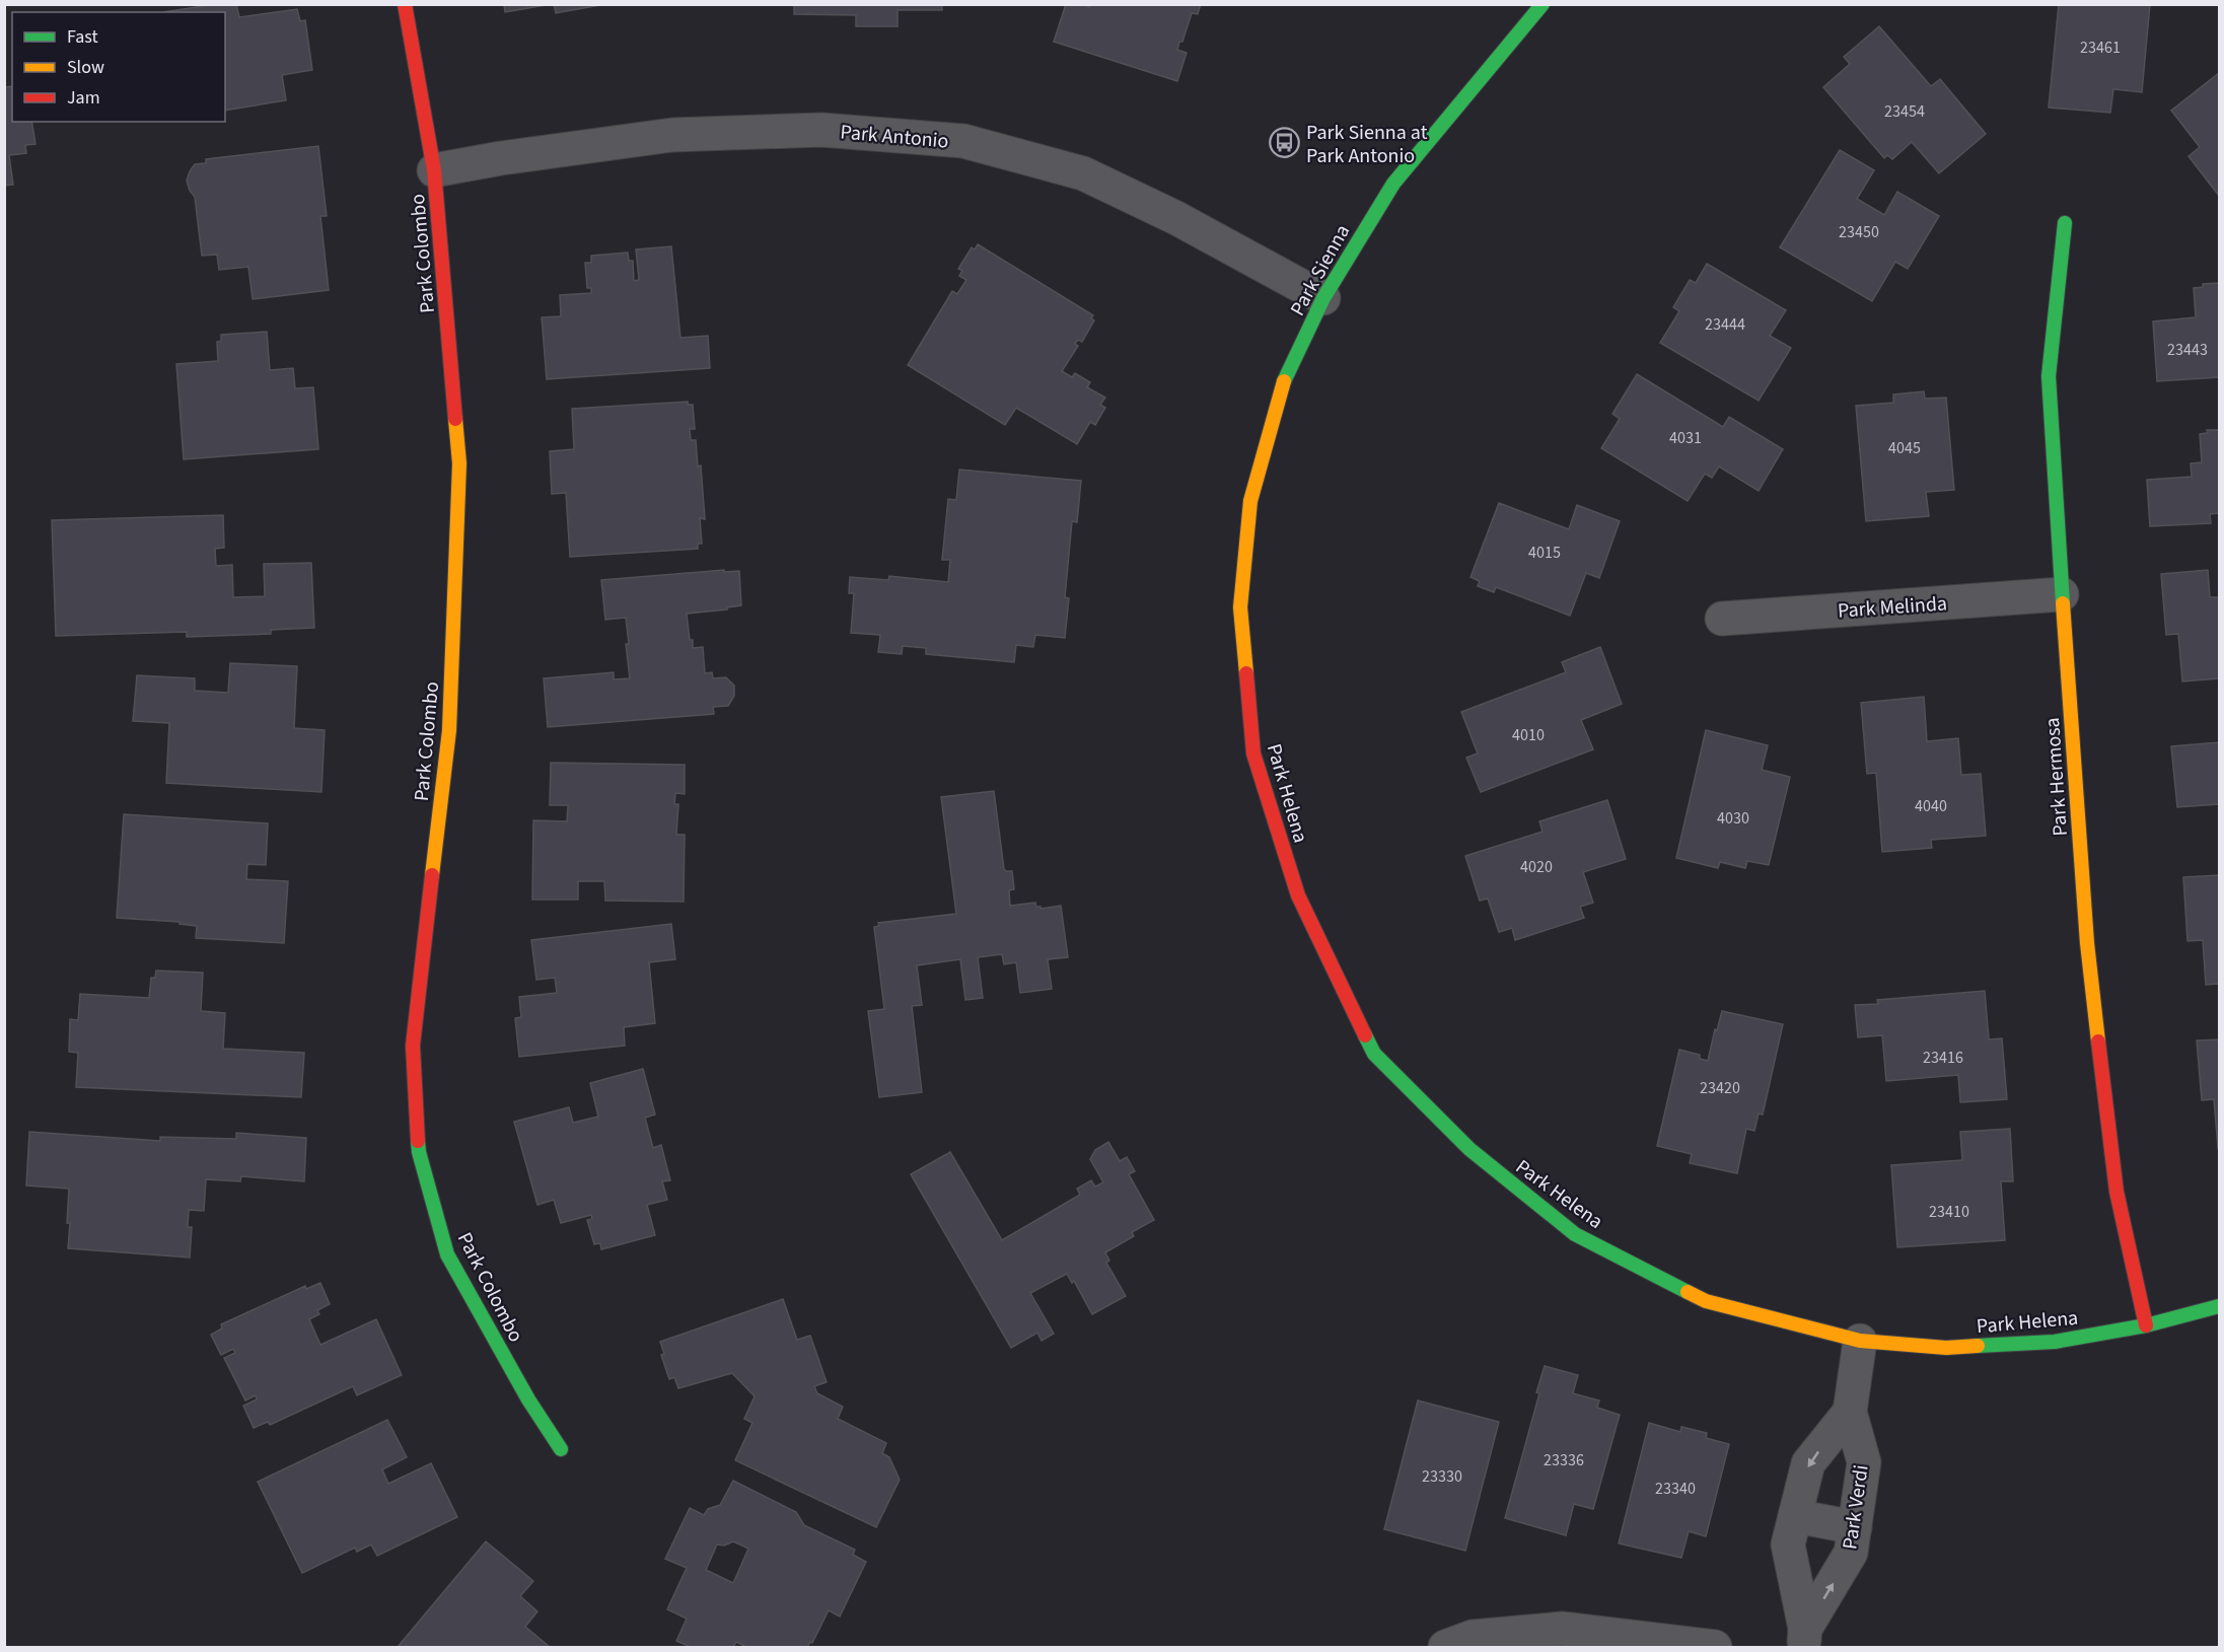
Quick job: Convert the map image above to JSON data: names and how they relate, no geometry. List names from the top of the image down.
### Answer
{
  "streets": {
    "street": [
      "Park Antonio",
      "Park Colombo",
      "Park Sienna",
      "Park Melinda",
      "Park Hermosa",
      "Park Helena",
      "Park Verdi"
    ]
  },
  "crossings": [
    ["Park Antonio", "Park Colombo"],
    ["Park Antonio", "Park Sienna"],
    ["Park Sienna", "Park Helena"],
    ["Park Melinda", "Park Hermosa"],
    ["Park Hermosa", "Park Helena"],
    ["Park Helena", "Park Verdi"]
  ],
  "places": {
    "bus stop": ["Park Sienna at Park Antonio"]
  },
  "house_numbers": [
    "23461",
    "23454",
    "23450",
    "23444",
    "23443",
    "4031",
    "4045",
    "4015",
    "4010",
    "4040",
    "4030",
    "4020",
    "23416",
    "23420",
    "23410",
    "23336",
    "23330",
    "23340"
  ],
  "legend": ["Fast", "Slow", "Jam"]
}
